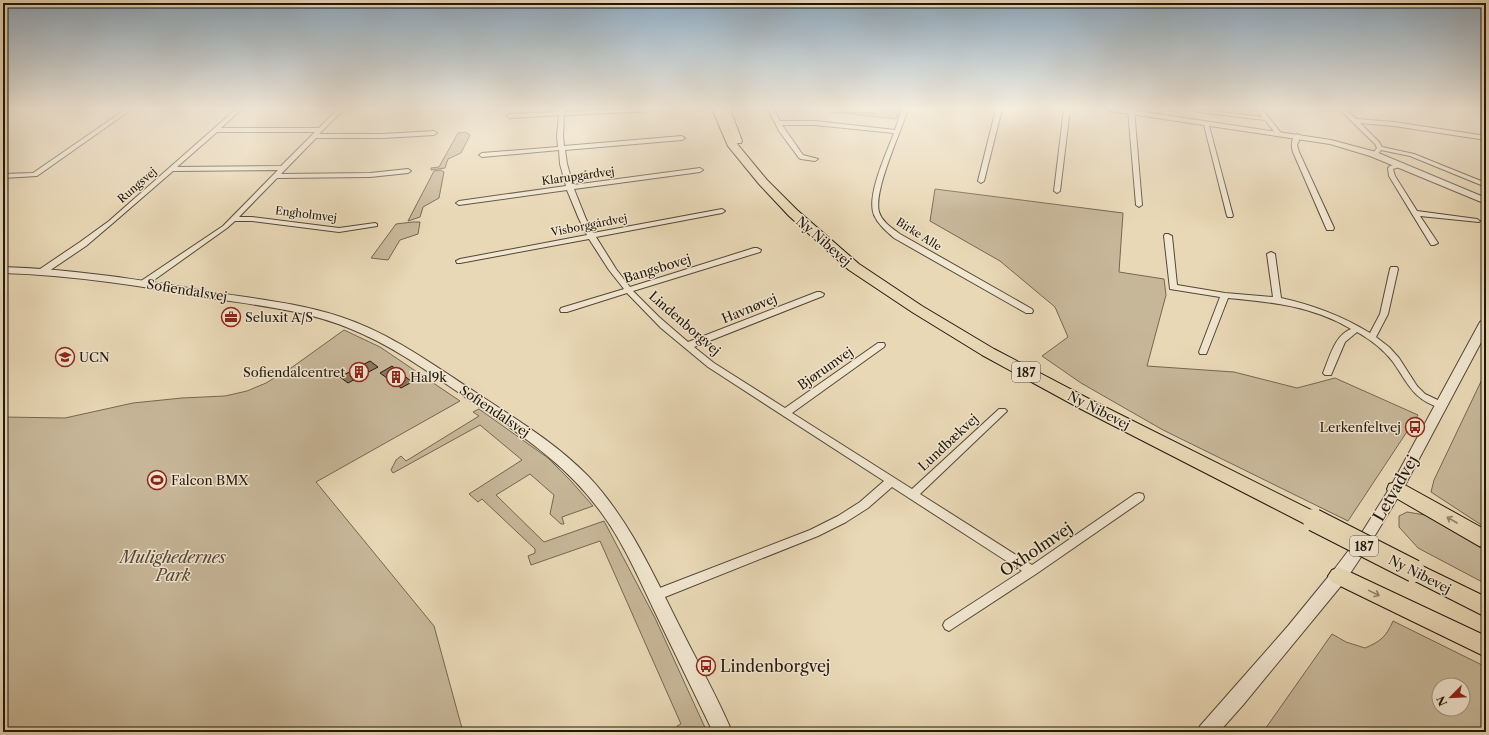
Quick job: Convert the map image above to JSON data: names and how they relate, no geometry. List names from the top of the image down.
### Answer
{
  "streets": {
    "highway": ["Ny Nibevej", "187"],
    "street": [
      "Klarupgårdvej",
      "Rungsvej",
      "Engholmvej",
      "Visborggårdvej",
      "Birke Alle",
      "Bangsbovej",
      "Sofiendalsvej",
      "Havnøvej",
      "Lindenborgvej",
      "Bjørumvej",
      "Lundbækvej",
      "Letvadvej",
      "Oxholmvej"
    ]
  },
  "crossings": [
    ["Klarupgårdvej", "Lindenborgvej"],
    ["Rungsvej", "Sofiendalsvej"],
    ["Visborggårdvej", "Lindenborgvej"],
    ["Bangsbovej", "Lindenborgvej"],
    ["Havnøvej", "Lindenborgvej"],
    ["Lindenborgvej", "Bjørumvej"],
    ["Lindenborgvej", "Lundbækvej"],
    ["Lindenborgvej", "Oxholmvej"]
  ],
  "parks": ["Mulighedernes Park"],
  "places": {
    "office": ["Seluxit A/S"],
    "school or university": ["UCN"],
    "building": ["Sofiendalcentret", "Hal9k"],
    "bus stop": ["Lerkenfeltvej", "Lindenborgvej"],
    "sports": ["Falcon BMX"]
  },
  "north": "bottom left"
}
